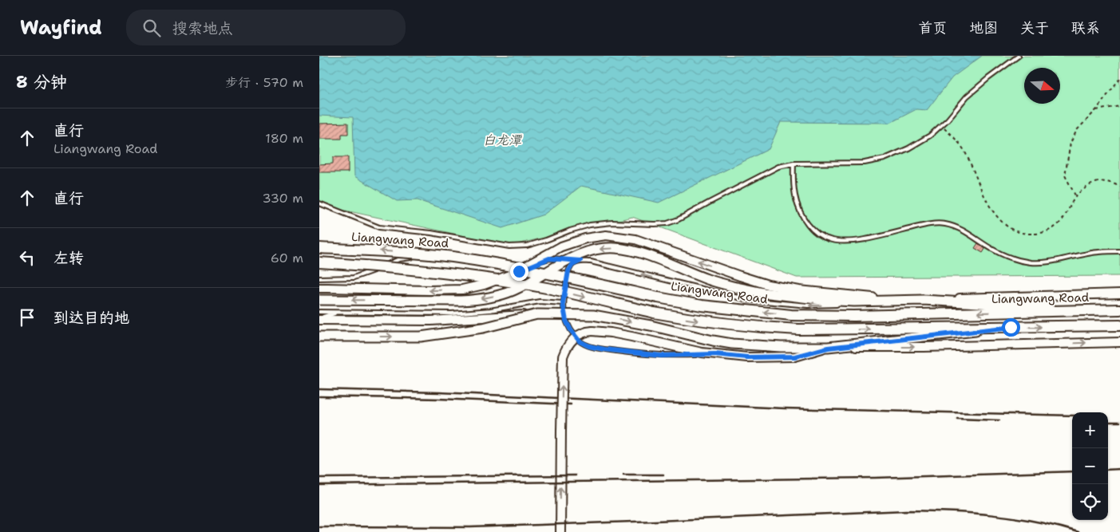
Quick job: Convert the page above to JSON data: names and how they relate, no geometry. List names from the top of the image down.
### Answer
{
  "streets": {
    "main road": ["Liangwang Road"]
  },
  "water": ["白龙潭"],
  "north": "right",
  "page": {
    "header": "Wayfind",
    "search": "搜索地点",
    "nav": [
      "首页",
      "地图",
      "关于",
      "联系"
    ],
    "heading": ["8 分钟", "步行 · 570 m"],
    "list": [
      ["直行", "Liangwang Road", "180 m"],
      ["直行", "330 m"],
      ["左转", "60 m"],
      "到达目的地"
    ],
    "map_buttons": ["+", "−"]
  }
}
